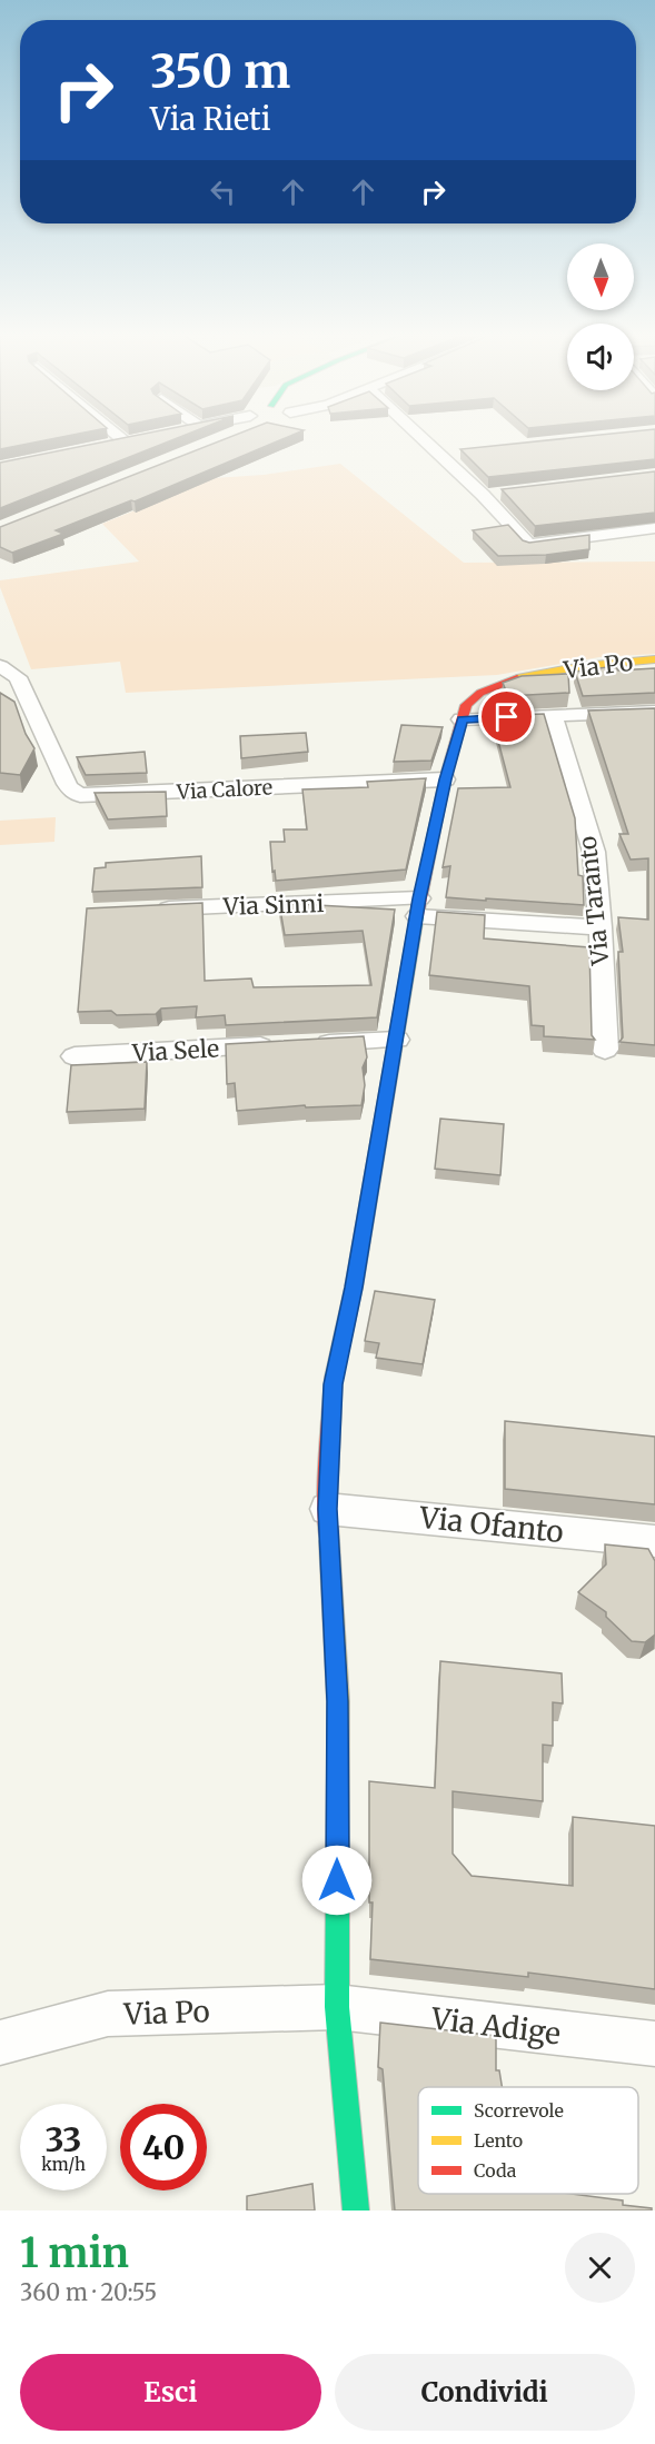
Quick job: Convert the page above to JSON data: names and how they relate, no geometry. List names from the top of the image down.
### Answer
{
  "streets": {
    "street": [
      "Via Po",
      "Via Calore",
      "Via Taranto",
      "Via Sinni",
      "Via Sele",
      "Via Ofanto",
      "Via Adige"
    ]
  },
  "crossings": [
    ["Via Po", "Via Calore"],
    ["Via Po", "Via Sinni"],
    ["Via Po", "Via Ofanto"],
    ["Via Po", "Via Adige"],
    ["Via Taranto", "Via Sinni"]
  ],
  "legend": ["Scorrevole", "Lento", "Coda"],
  "north": "bottom",
  "page": {
    "turn": ["350 m", "Via Rieti"],
    "speed": "33 km/h",
    "limit": "40",
    "heading": ["1 min", "360 m · 20:55"],
    "buttons": ["Esci", "Condividi"]
  }
}
